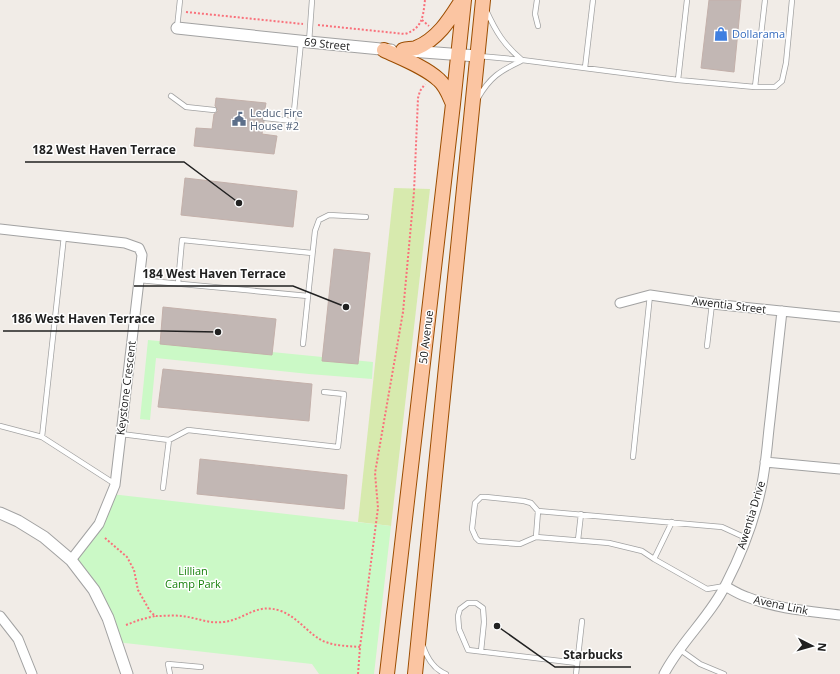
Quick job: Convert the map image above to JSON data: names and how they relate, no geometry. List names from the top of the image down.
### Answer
{
  "streets": {
    "main road": ["50 Avenue"],
    "street": [
      "69 Street",
      "Awentia Street",
      "Keystone Crescent",
      "Awentia Drive",
      "Avena Link"
    ]
  },
  "crossings": [
    ["69 Street", "50 Avenue"],
    ["Awentia Street", "Awentia Drive"],
    ["Awentia Drive", "Avena Link"]
  ],
  "parks": ["Lillian Camp Park"],
  "places": {
    "shop": ["Dollarama"],
    "public building": ["Leduc Fire House #2"],
    "other": [
      "182 West Haven Terrace",
      "184 West Haven Terrace",
      "186 West Haven Terrace",
      "Starbucks"
    ]
  },
  "north": "right"
}
